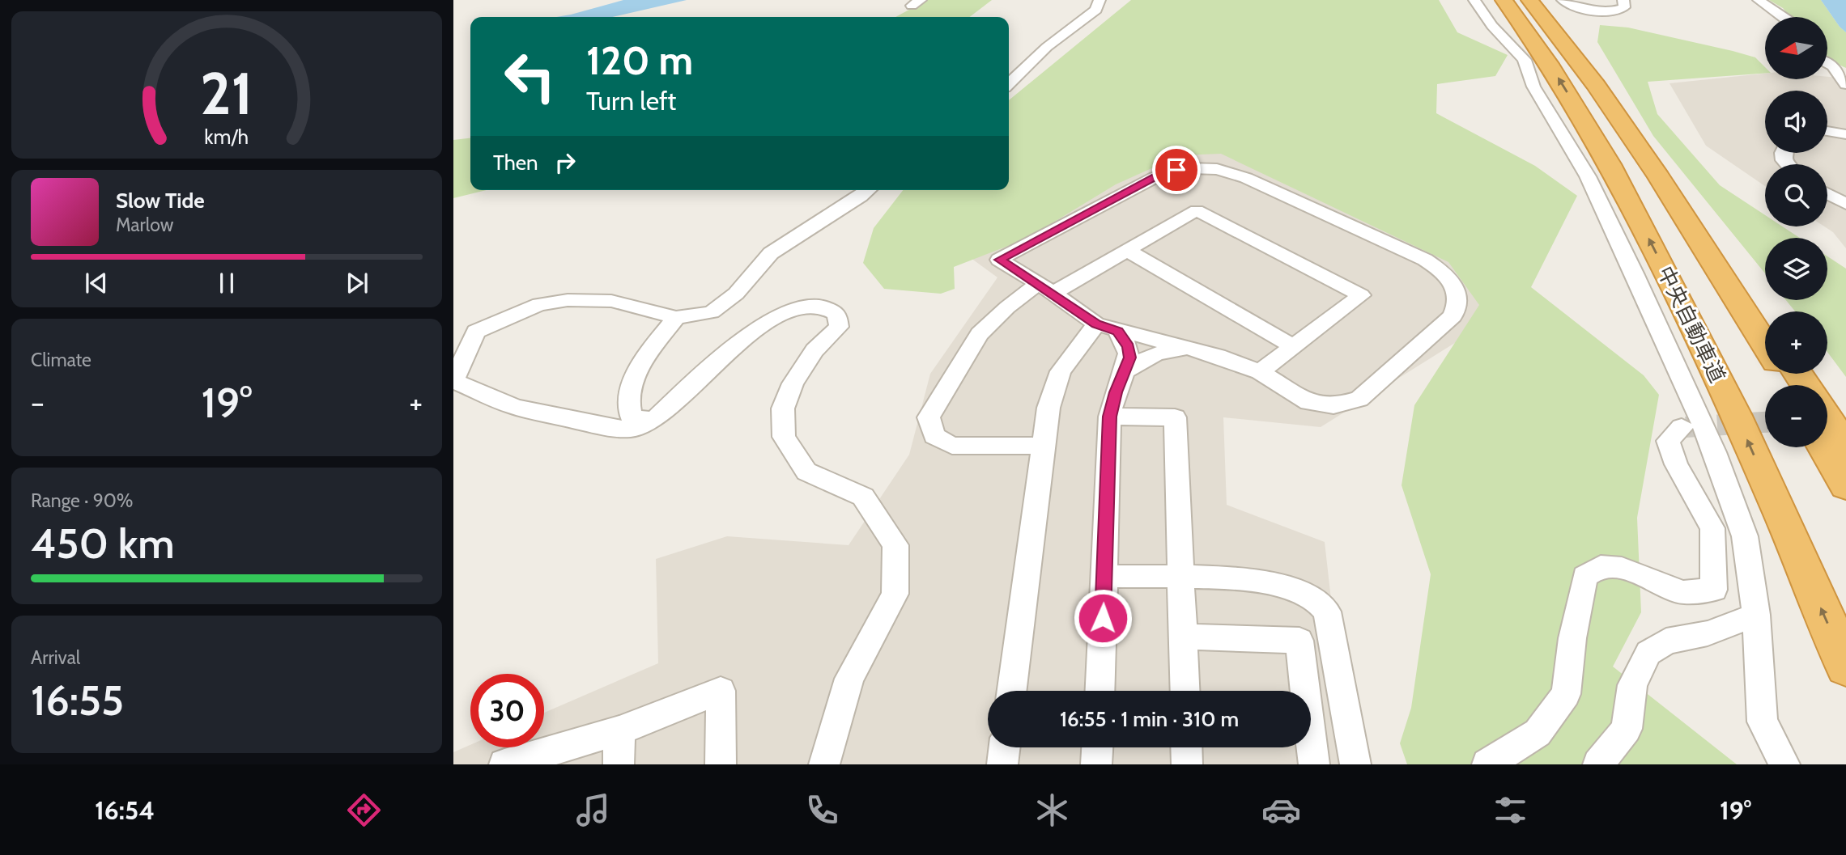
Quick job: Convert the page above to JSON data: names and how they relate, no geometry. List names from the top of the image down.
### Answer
{
  "streets": {
    "highway": ["中央自動車道"]
  },
  "north": "left",
  "page": {
    "map_buttons": ["+", "−"],
    "turn": ["120 m", "Turn left"],
    "then": "Then",
    "song": ["Slow Tide", "Marlow"],
    "tile": [
      "Climate",
      ["Range · 90%", "450 km"],
      ["Arrival", "16:55"]
    ],
    "heat": ["−", "19°", "+"],
    "limit": "30",
    "trip": "16:55 · 1 min · 310 m",
    "tabs": ["16:54", "19°"],
    "gauge": ["21", "km/h"]
  }
}
